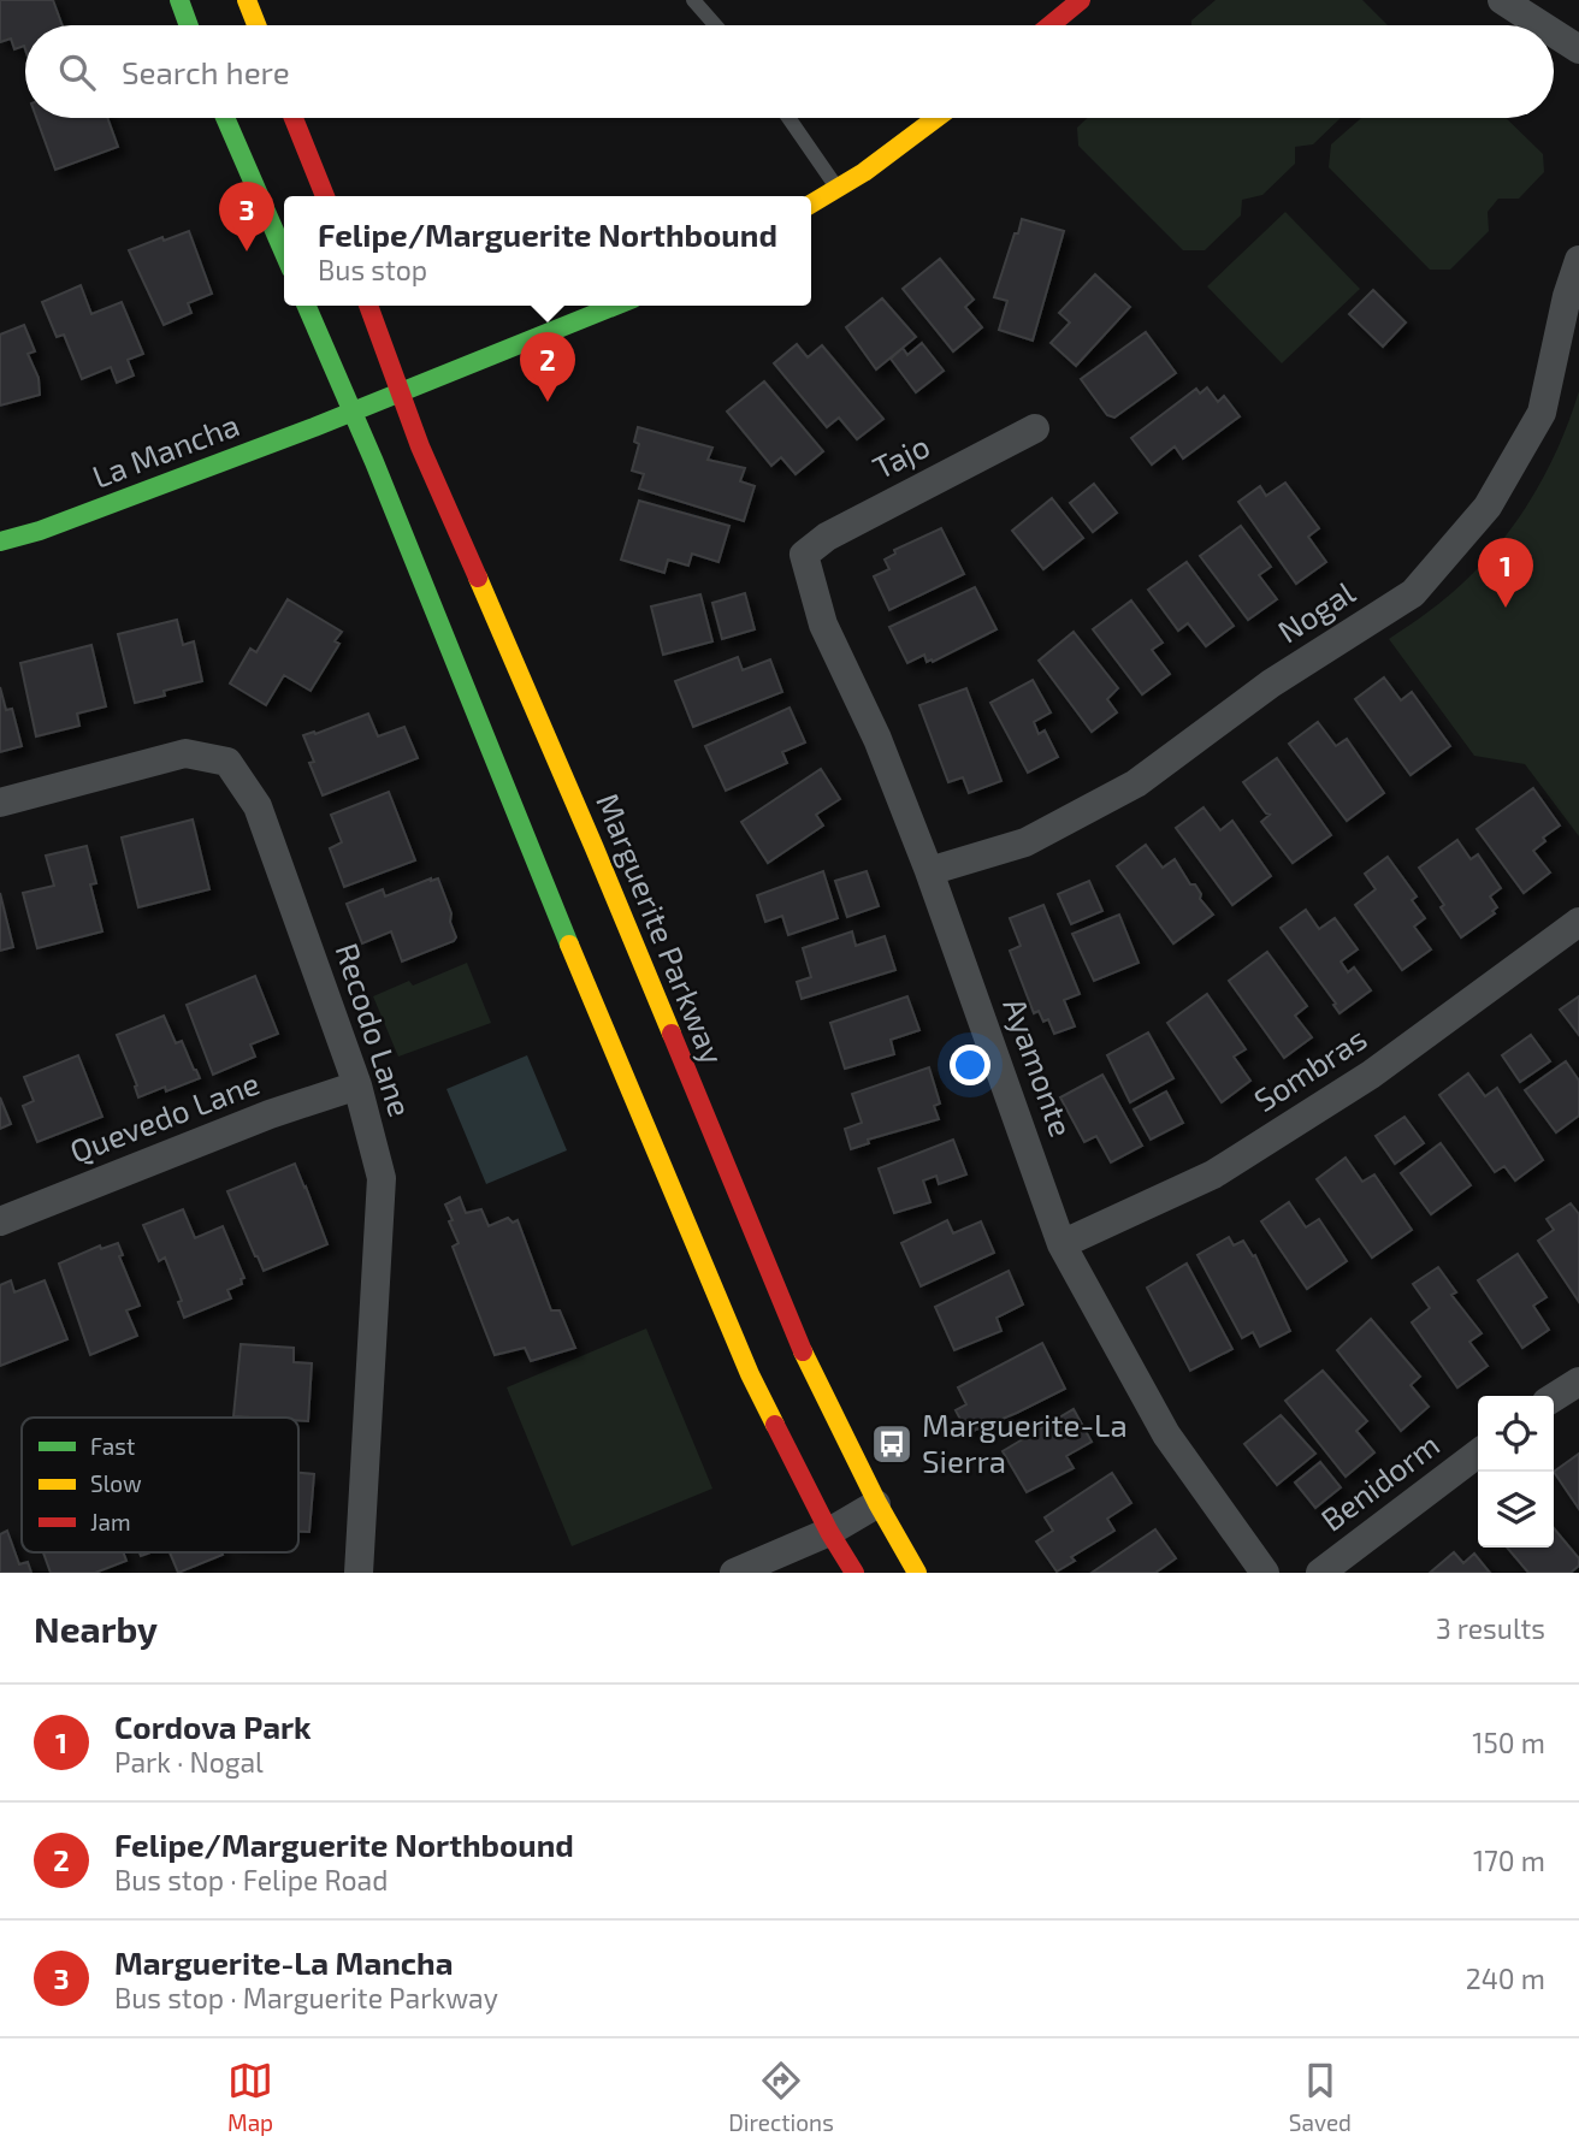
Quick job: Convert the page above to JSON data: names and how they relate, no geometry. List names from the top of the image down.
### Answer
{
  "streets": {
    "main road": ["La Mancha", "Marguerite Parkway"],
    "street": [
      "Tajo",
      "Nogal",
      "Recodo Lane",
      "Ayamonte",
      "Sombras",
      "Quevedo Lane",
      "Benidorm"
    ]
  },
  "crossings": [
    ["La Mancha", "Marguerite Parkway"],
    ["Tajo", "Ayamonte"],
    ["Nogal", "Ayamonte"],
    ["Recodo Lane", "Quevedo Lane"],
    ["Ayamonte", "Sombras"]
  ],
  "places": {
    "bus stop": ["Marguerite-La Sierra"]
  },
  "legend": ["Fast", "Slow", "Jam"],
  "page": {
    "search": "Search here",
    "pins": ["3", "2", "1"],
    "popup": ["Felipe/Marguerite Northbound", "Bus stop"],
    "heading": ["Nearby", "3 results"],
    "list": [
      {
        "mark": "1",
        "name": "Cordova Park",
        "note": "Park · Nogal",
        "value": "150 m"
      },
      {
        "mark": "2",
        "name": "Felipe/Marguerite Northbound",
        "note": "Bus stop · Felipe Road",
        "value": "170 m"
      },
      {
        "mark": "3",
        "name": "Marguerite-La Mancha",
        "note": "Bus stop · Marguerite Parkway",
        "value": "240 m"
      }
    ],
    "nav": ["Map", "Directions", "Saved"]
  }
}
